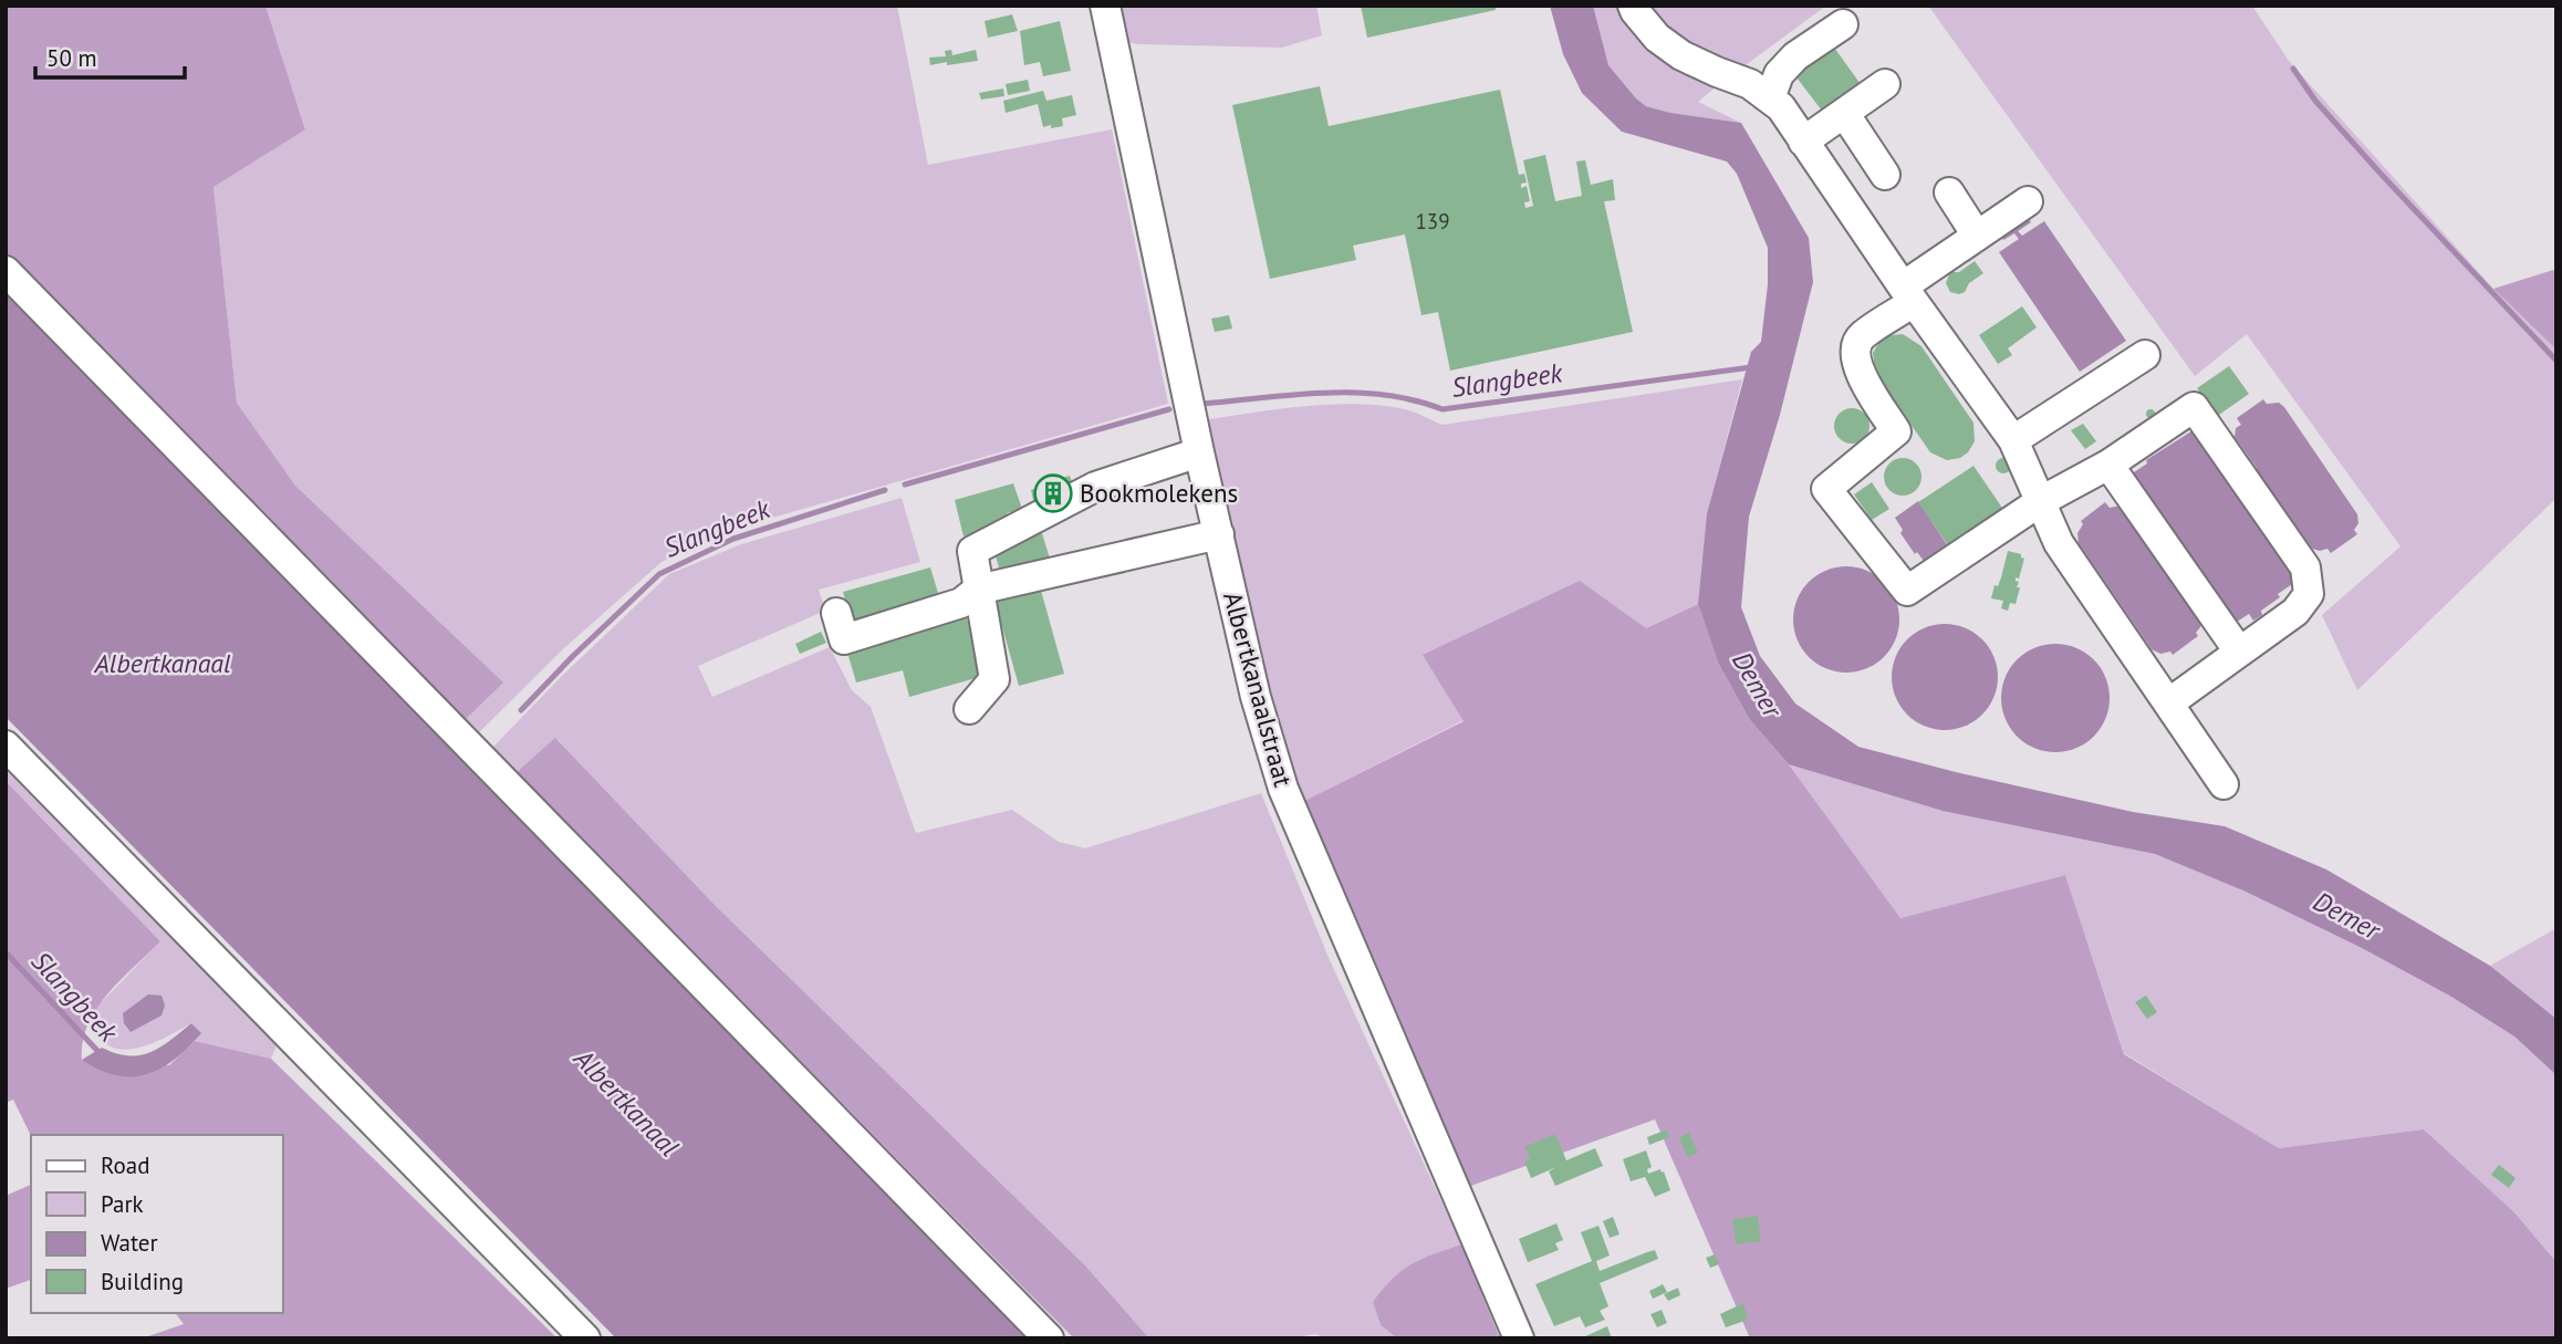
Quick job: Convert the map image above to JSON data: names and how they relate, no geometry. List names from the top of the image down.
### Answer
{
  "streets": {
    "street": ["Albertkanaalstraat"]
  },
  "water": ["Slangbeek", "Albertkanaal", "Demer"],
  "places": {
    "building": ["Bookmolekens"]
  },
  "house_numbers": ["139"],
  "legend": [
    "Road",
    "Park",
    "Water",
    "Building"
  ],
  "scale_bar": "50 m"
}
